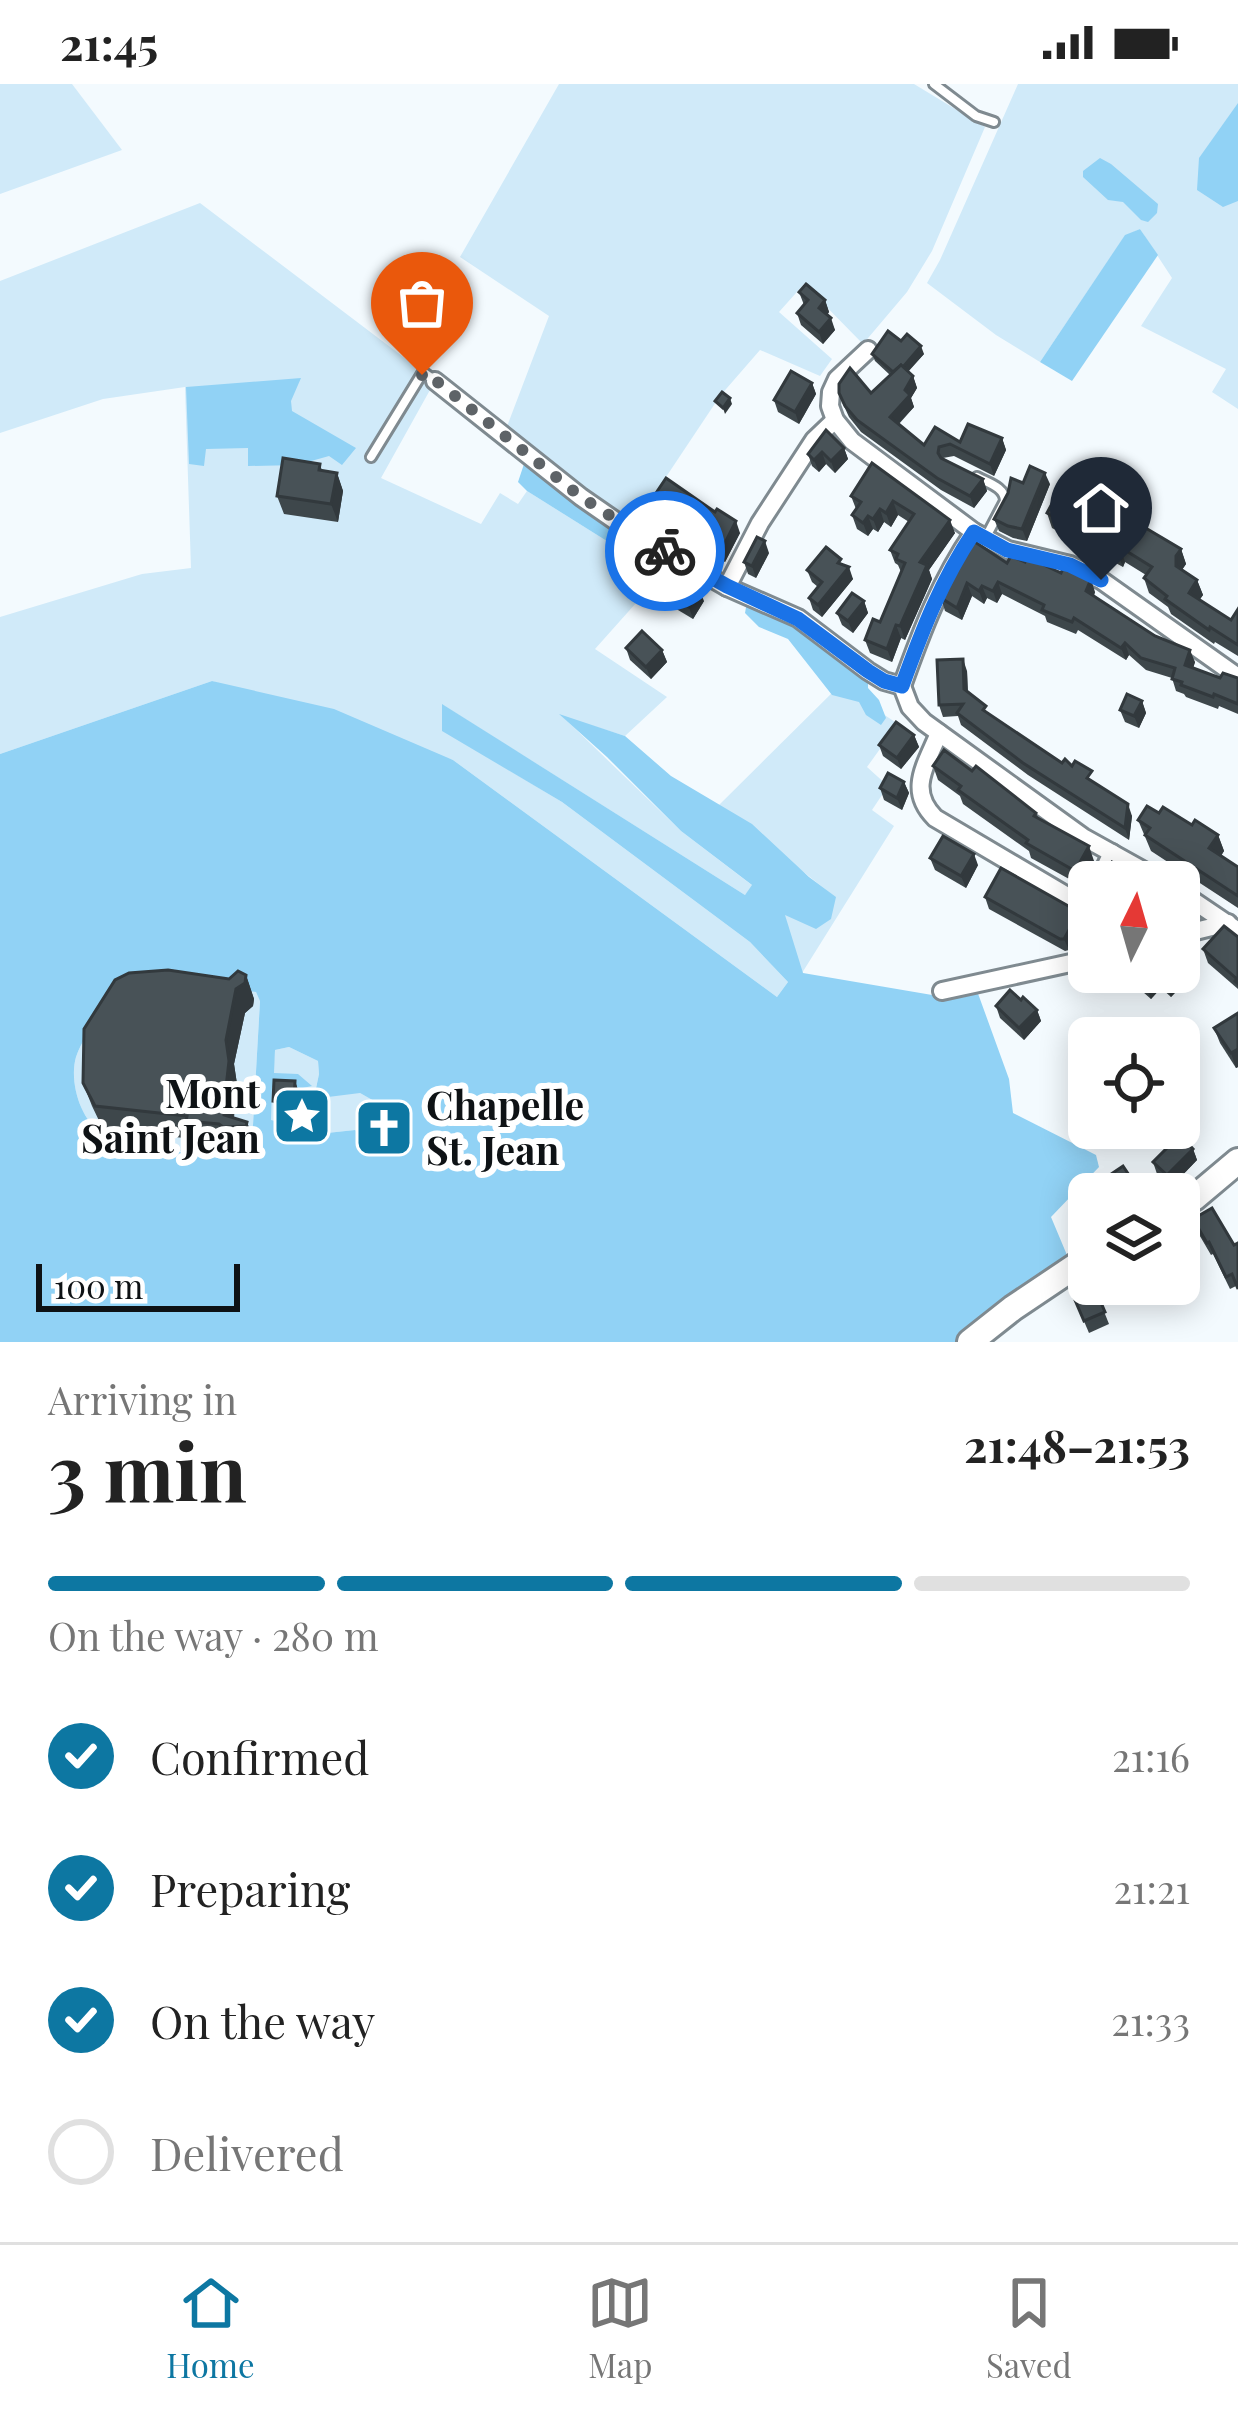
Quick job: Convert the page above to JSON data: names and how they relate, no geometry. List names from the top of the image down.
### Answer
{
  "places": {
    "place": ["Mont Saint Jean"],
    "church": ["Chapelle St. Jean"]
  },
  "scale_bar": "100 m",
  "north": "top",
  "page": {
    "status": "21:45",
    "scale": "100 m",
    "heading": ["3 min", "Arriving in", "21:48–21:53"],
    "bar": "On the way · 280 m",
    "list": [
      ["Confirmed", "21:16"],
      ["Preparing", "21:21"],
      ["On the way", "21:33"],
      "Delivered"
    ],
    "tabs": ["Home", "Map", "Saved"]
  }
}
